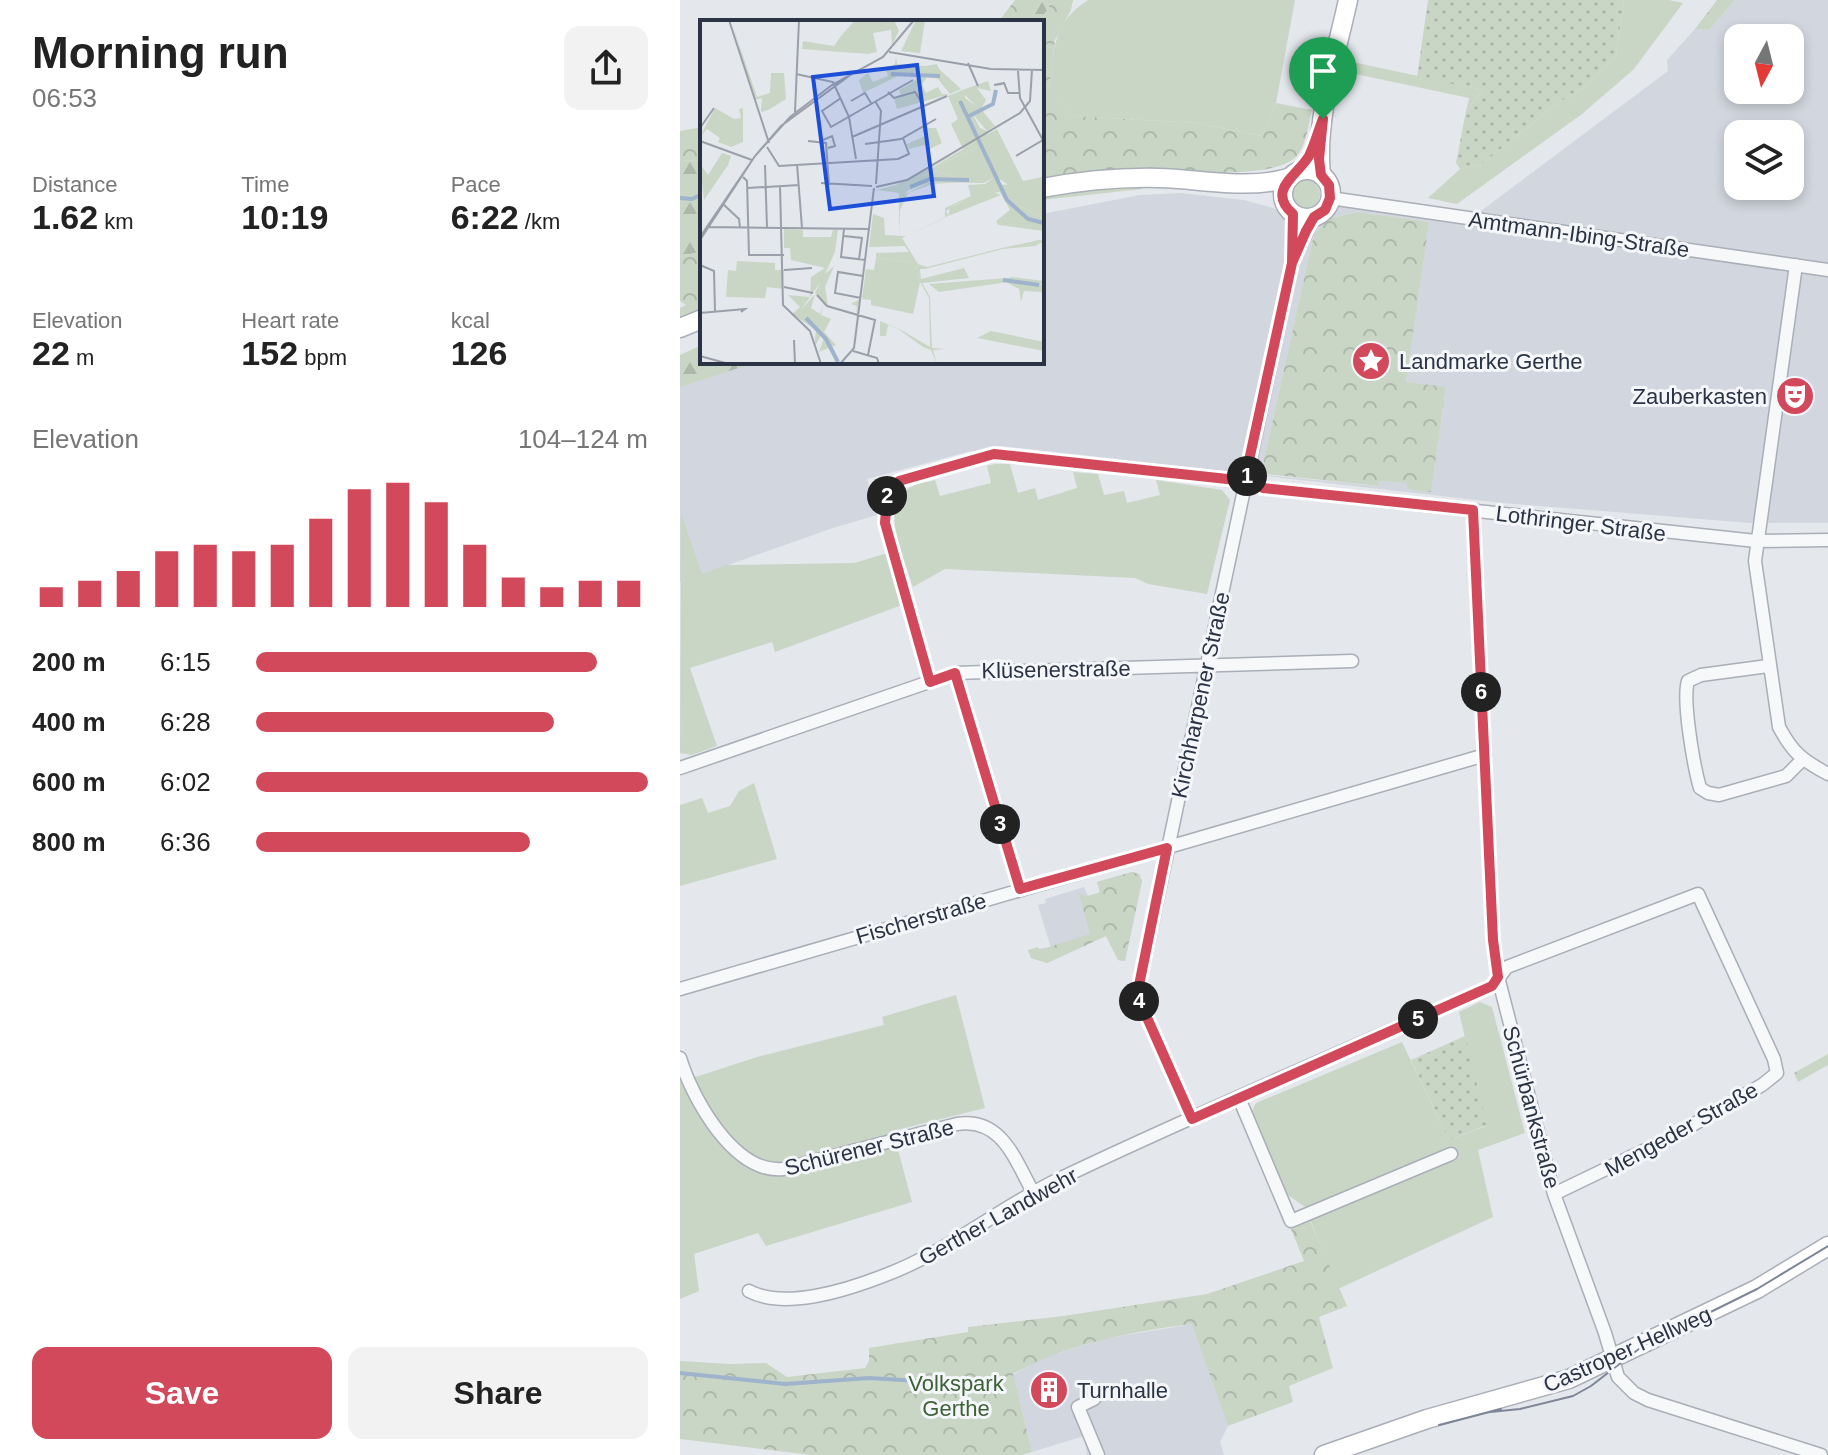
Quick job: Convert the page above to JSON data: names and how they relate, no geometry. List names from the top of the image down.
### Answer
{
  "streets": {
    "street": [
      "Amtmann-Ibing-Straße",
      "Lothringer Straße",
      "Klüsenerstraße",
      "Kirchharpener Straße",
      "Fischerstraße",
      "Schürbankstraße",
      "Mengeder Straße",
      "Schürener Straße",
      "Gerther Landwehr",
      "Castroper Hellweg"
    ]
  },
  "crossings": [
    ["Amtmann-Ibing-Straße", "Kirchharpener Straße"],
    ["Lothringer Straße", "Klüsenerstraße"],
    ["Lothringer Straße", "Kirchharpener Straße"],
    ["Lothringer Straße", "Schürbankstraße"],
    ["Klüsenerstraße", "Kirchharpener Straße"],
    ["Kirchharpener Straße", "Fischerstraße"],
    ["Kirchharpener Straße", "Gerther Landwehr"],
    ["Fischerstraße", "Schürbankstraße"],
    ["Schürbankstraße", "Mengeder Straße"],
    ["Schürbankstraße", "Gerther Landwehr"],
    ["Schürbankstraße", "Castroper Hellweg"],
    ["Mengeder Straße", "Gerther Landwehr"],
    ["Schürener Straße", "Gerther Landwehr"]
  ],
  "parks": ["Volkspark Gerthe"],
  "places": {
    "place": ["Landmarke Gerthe"],
    "theatre": ["Zauberkasten"],
    "building": ["Turnhalle"]
  },
  "north": "bottom",
  "page": {
    "heading": ["Morning run", "06:53"],
    "stats": [
      ["Distance", "1.62 km"],
      ["Time", "10:19"],
      ["Pace", "6:22 /km"],
      ["Elevation", "22 m"],
      ["Heart rate", "152 bpm"],
      ["kcal", "126"]
    ],
    "chart": ["Elevation", "104–124 m"],
    "pins": [
      "1",
      "2",
      "6",
      "3",
      "4",
      "5"
    ],
    "list": [
      {
        "name": "200 m",
        "note": "6:15"
      },
      {
        "name": "400 m",
        "note": "6:28"
      },
      {
        "name": "600 m",
        "note": "6:02"
      },
      {
        "name": "800 m",
        "note": "6:36"
      }
    ],
    "buttons": ["Save", "Share"]
  }
}
